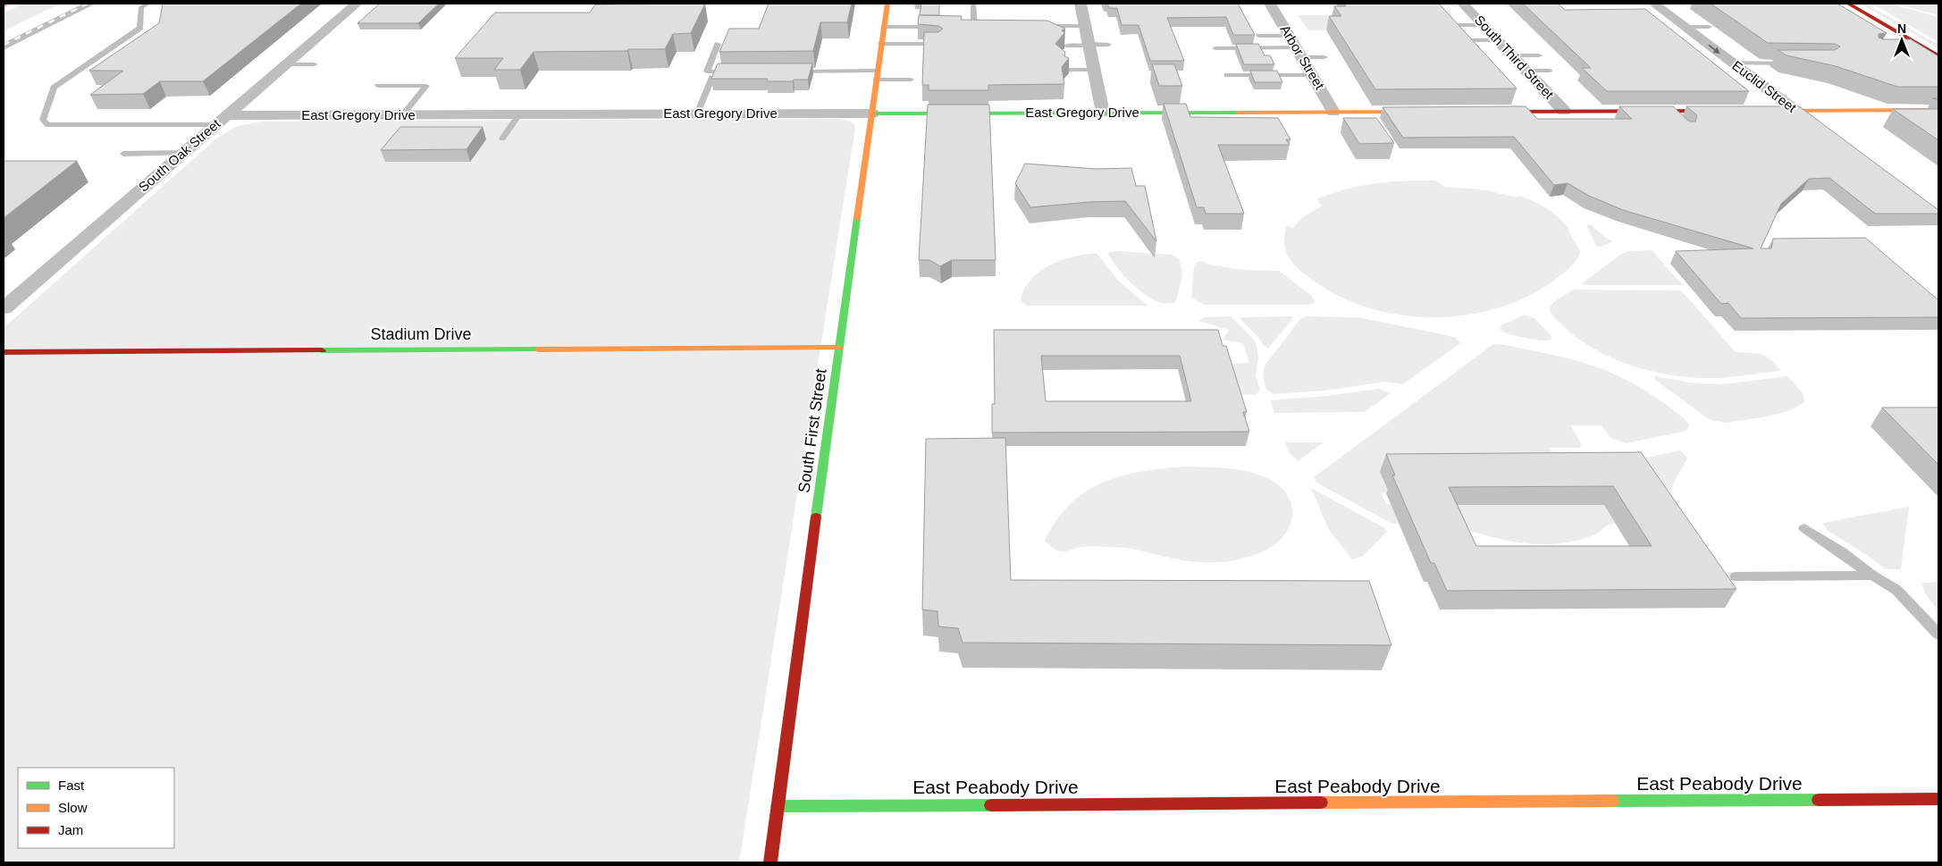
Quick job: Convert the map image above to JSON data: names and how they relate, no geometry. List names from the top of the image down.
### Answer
{
  "streets": {
    "street": [
      "Arbor Street",
      "South Third Street",
      "Euclid Street",
      "East Gregory Drive",
      "South Oak Street",
      "Stadium Drive",
      "South First Street",
      "East Peabody Drive"
    ]
  },
  "crossings": [
    ["Arbor Street", "East Gregory Drive"],
    ["East Gregory Drive", "South Oak Street"],
    ["East Gregory Drive", "South First Street"],
    ["Stadium Drive", "South First Street"],
    ["South First Street", "East Peabody Drive"]
  ],
  "legend": ["Fast", "Slow", "Jam"],
  "north": "top"
}
